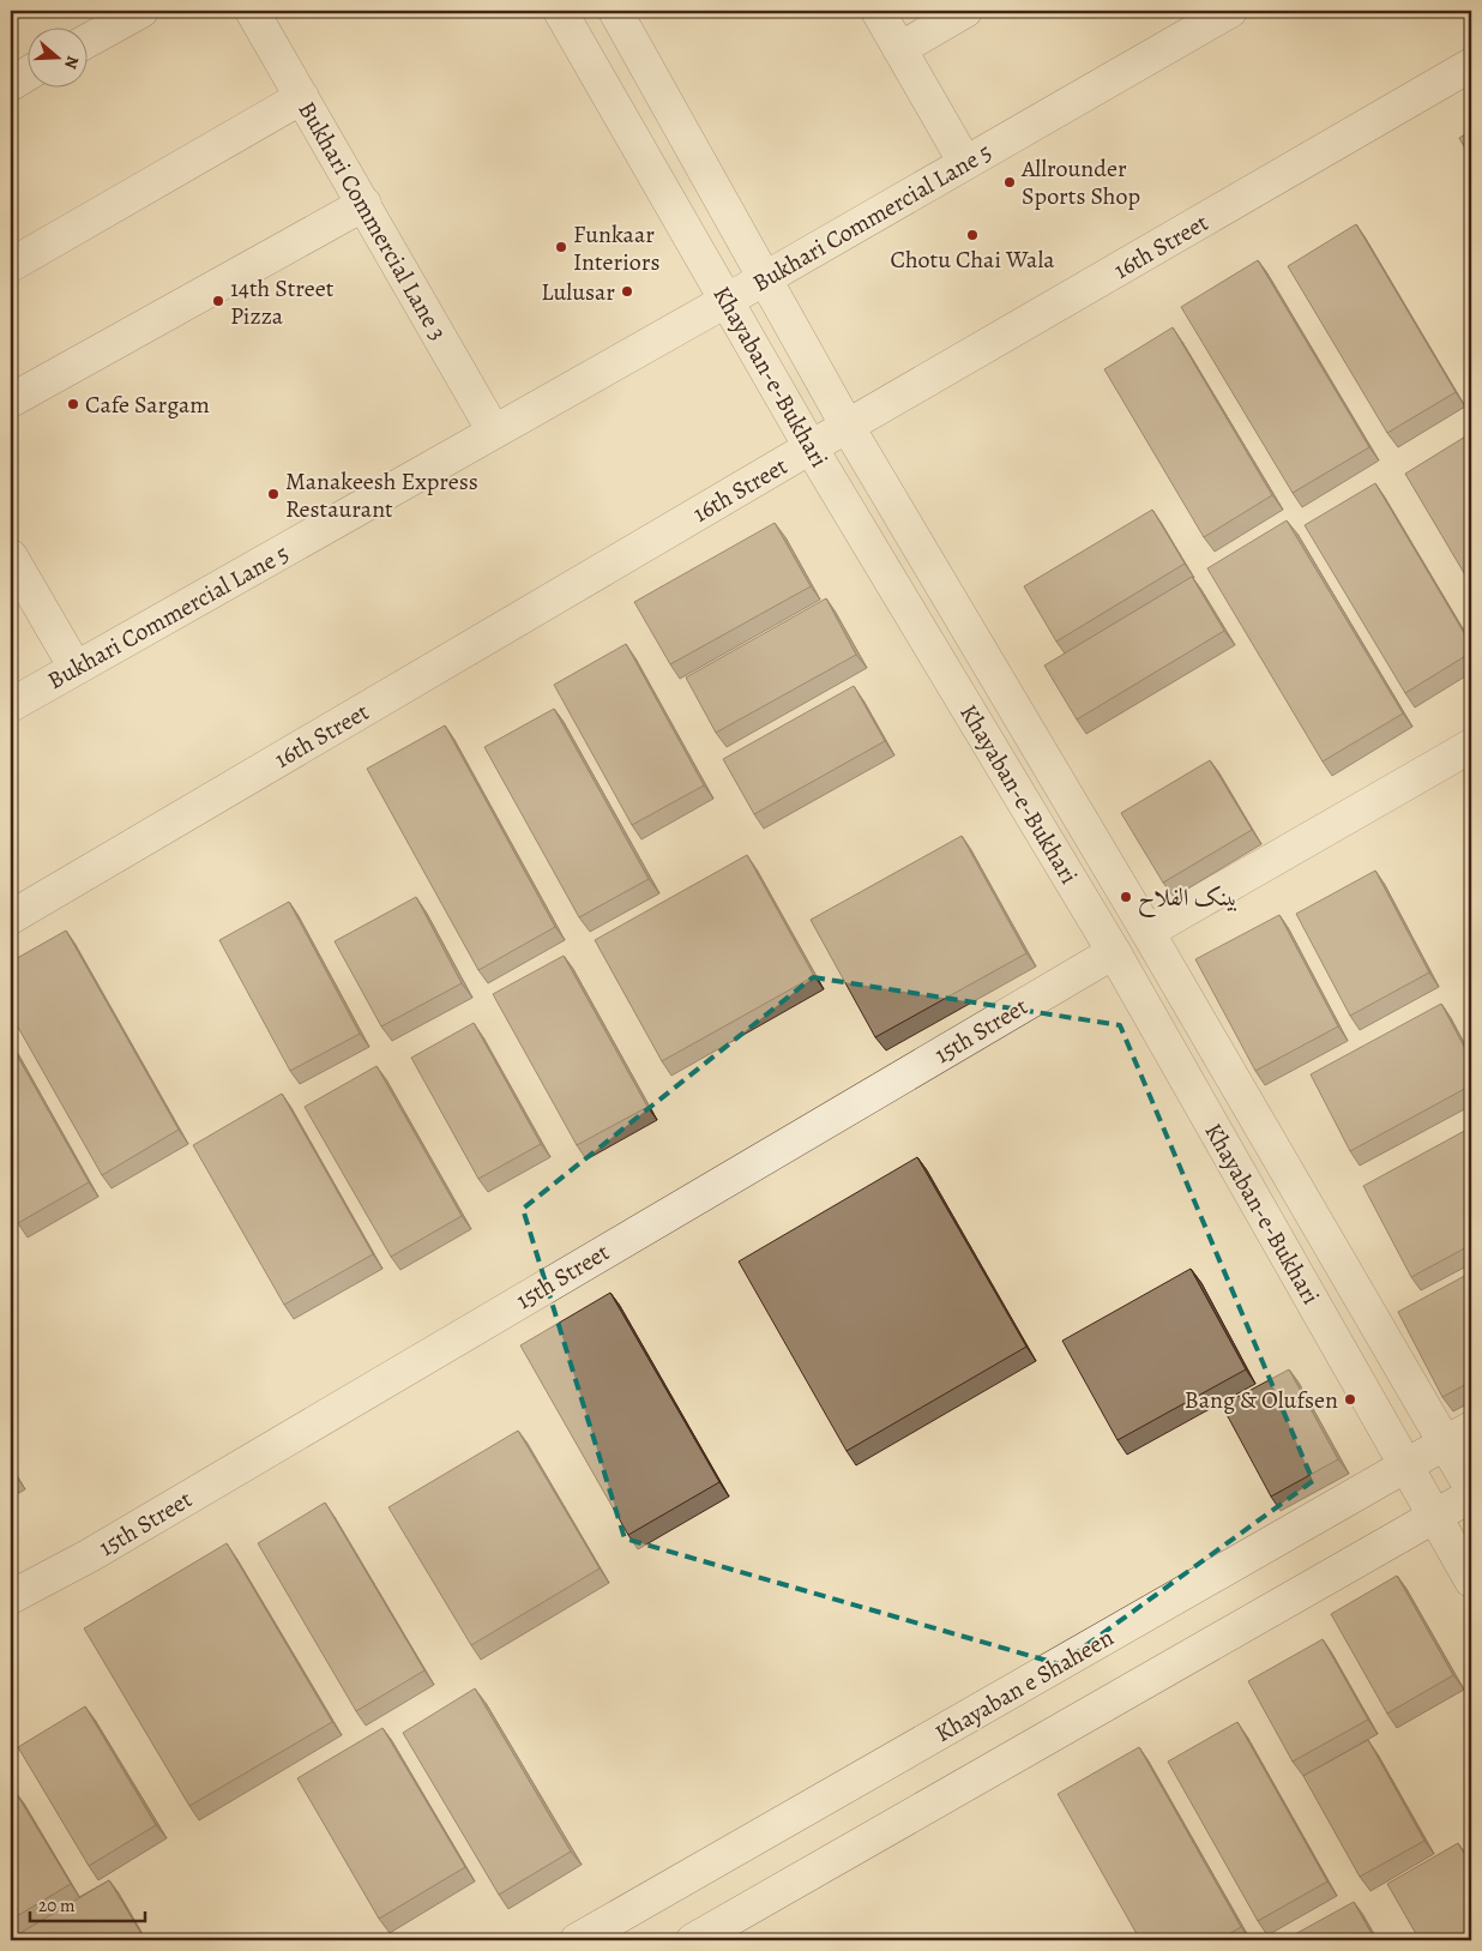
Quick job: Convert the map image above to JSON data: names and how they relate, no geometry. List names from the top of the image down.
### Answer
{
  "streets": {
    "street": [
      "Bukhari Commercial Lane 5",
      "Bukhari Commercial Lane 3",
      "16th Street",
      "Khayaban-e-Bukhari",
      "15th Street",
      "Khayaban e Shaheen"
    ]
  },
  "crossings": [
    ["Bukhari Commercial Lane 5", "Bukhari Commercial Lane 3"],
    ["Bukhari Commercial Lane 5", "Khayaban-e-Bukhari"],
    ["16th Street", "Khayaban-e-Bukhari"],
    ["Khayaban-e-Bukhari", "15th Street"],
    ["Khayaban-e-Bukhari", "Khayaban e Shaheen"]
  ],
  "places": [
    "Allrounder Sports Shop",
    "Chotu Chai Wala",
    "Funkaar Interiors",
    "Lulusar",
    "14th Street Pizza",
    "Cafe Sargam",
    "Manakeesh Express Restaurant",
    "بینک الفلاح",
    "Bang & Olufsen"
  ],
  "scale_bar": "20 m",
  "north": "right"
}
